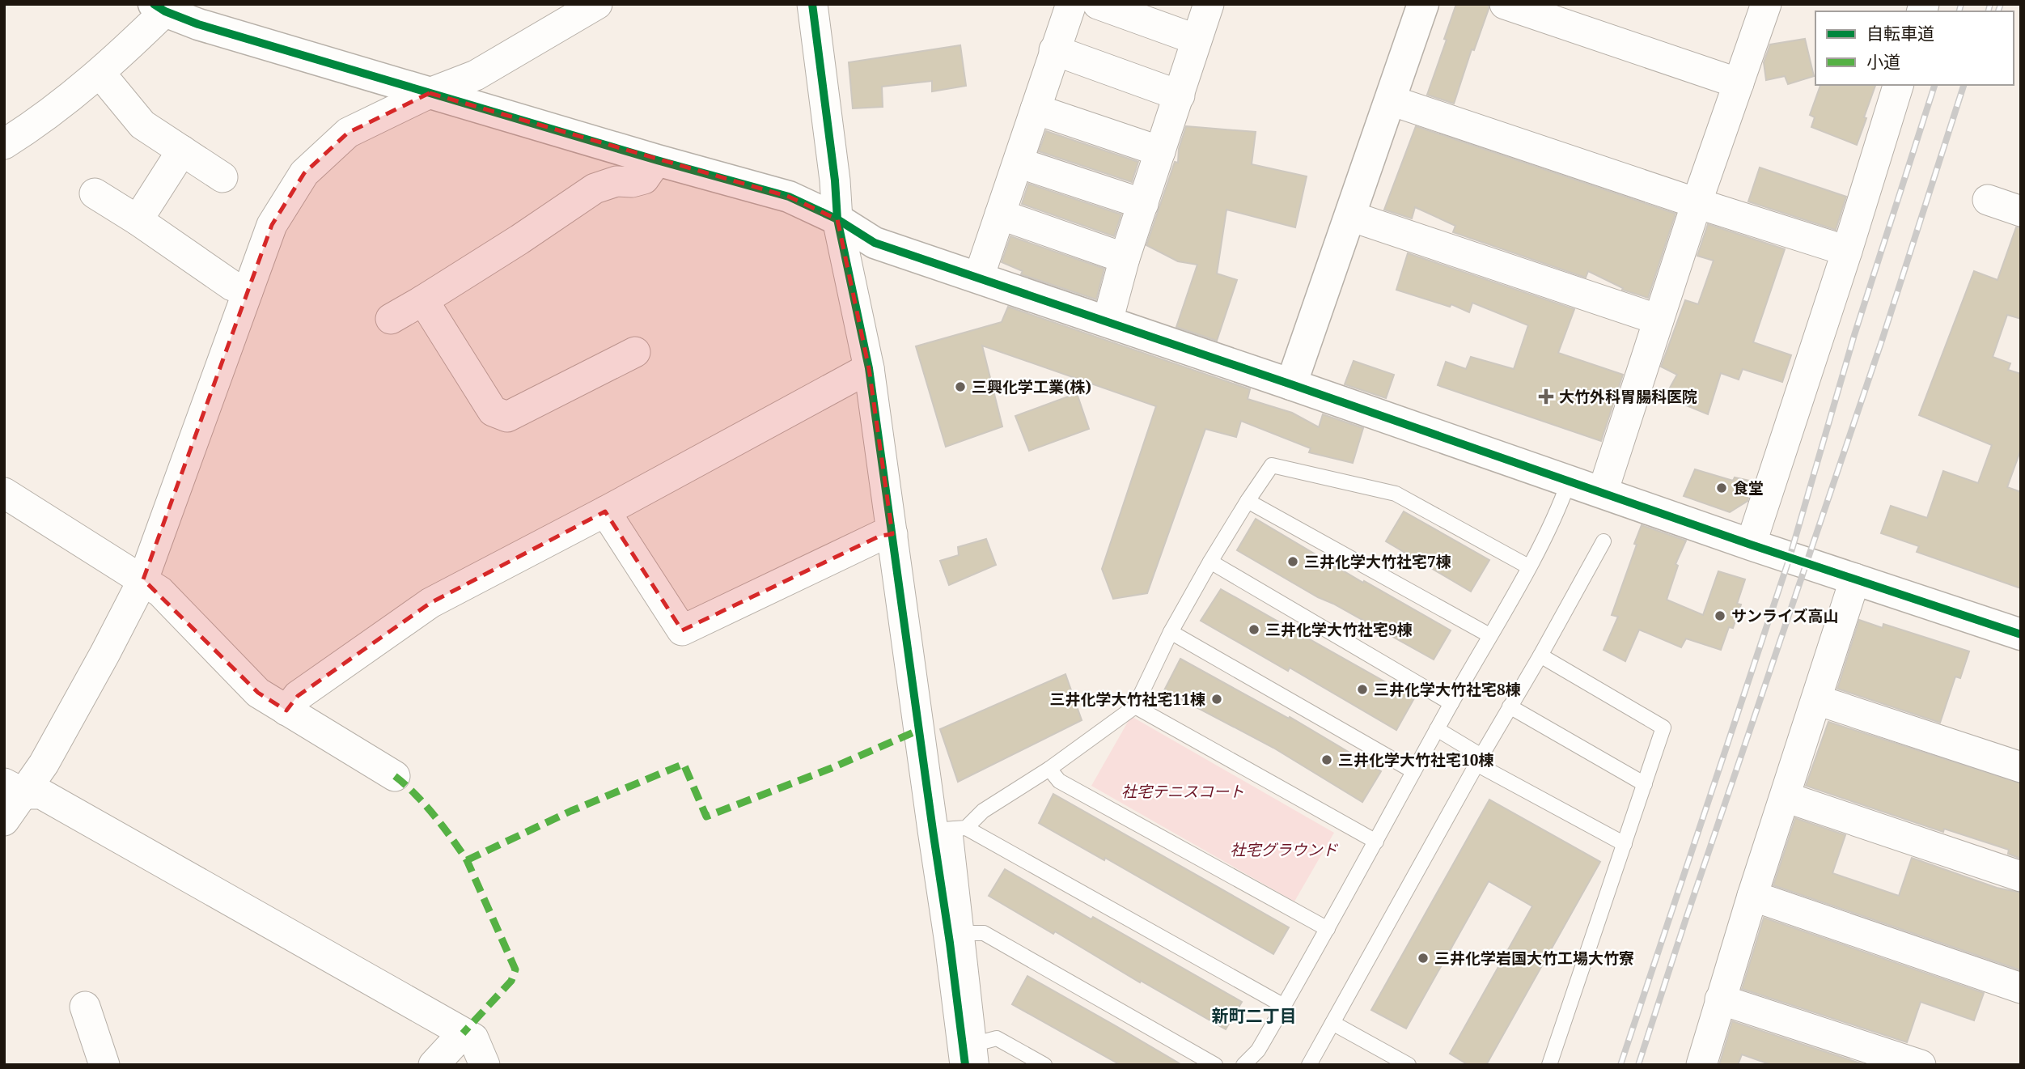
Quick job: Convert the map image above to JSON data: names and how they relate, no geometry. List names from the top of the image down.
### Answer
{
  "districts": ["新町二丁目"],
  "parks": ["社宅テニスコート", "社宅グラウンド"],
  "places": {
    "other": [
      "三興化学工業(株)",
      "食堂",
      "三井化学大竹社宅7棟",
      "サンライズ高山",
      "三井化学大竹社宅9棟",
      "三井化学大竹社宅8棟",
      "三井化学大竹社宅11棟",
      "三井化学大竹社宅10棟",
      "三井化学岩国大竹工場大竹寮"
    ],
    "health": ["大竹外科胃腸科医院"]
  },
  "legend": ["自転車道", "小道"]
}
